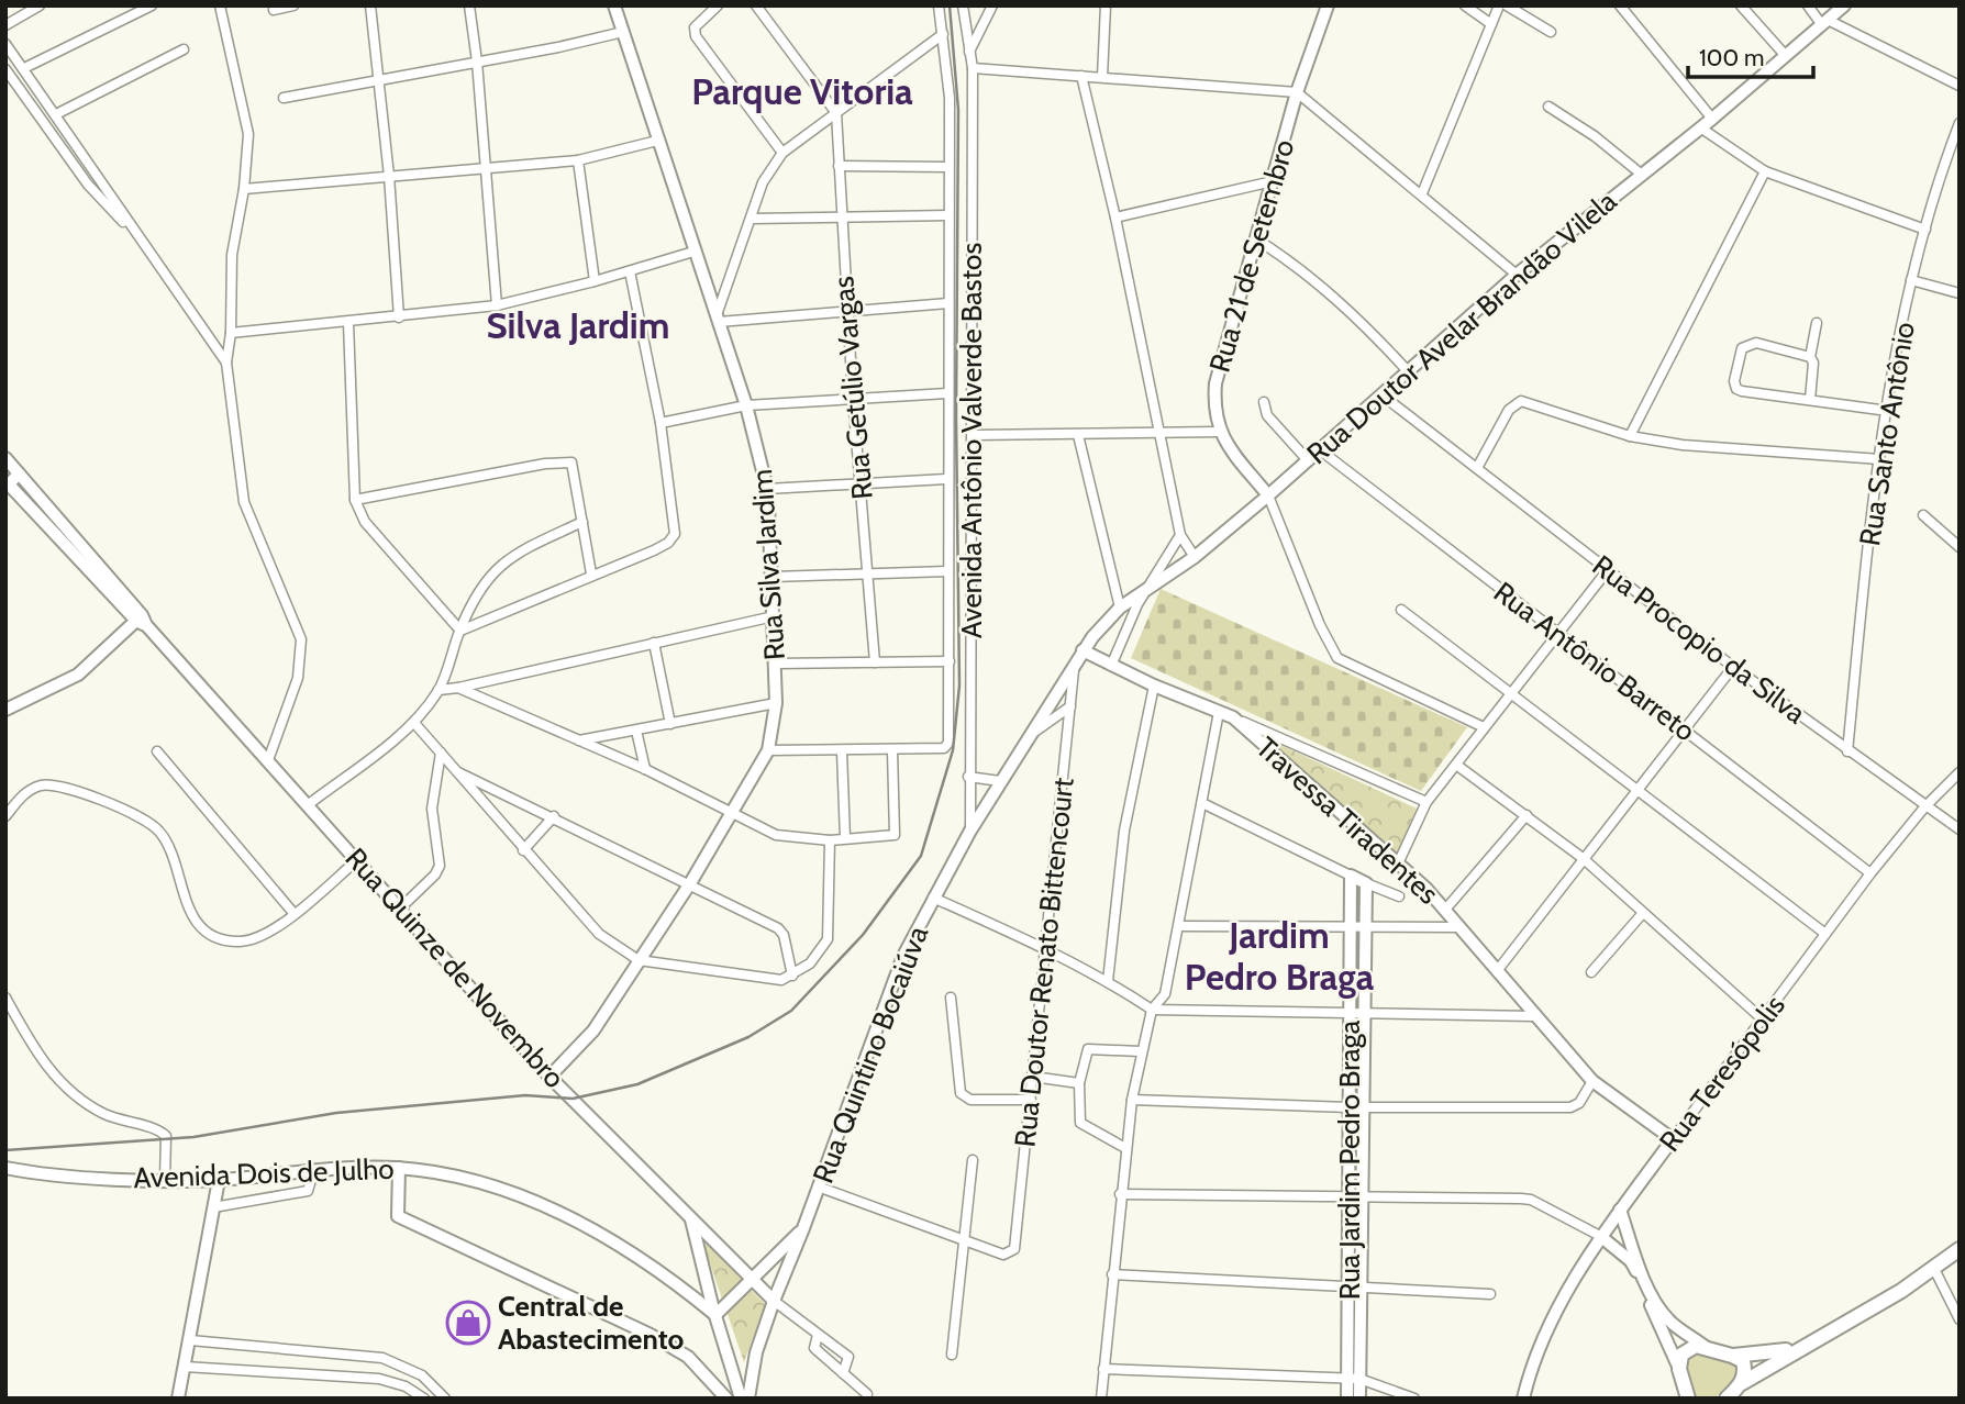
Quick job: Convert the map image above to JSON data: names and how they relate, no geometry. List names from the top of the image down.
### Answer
{
  "streets": {
    "street": [
      "Rua 21 de Setembro",
      "Rua Doutor Avelar Brandão Vilela",
      "Rua Getúlio Vargas",
      "Rua Santo Antônio",
      "Avenida Antônio Valverde Bastos",
      "Rua Silva Jardim",
      "Rua Procopio da Silva",
      "Rua Antônio Barreto",
      "Travessa Tiradentes",
      "Rua Doutor Renato Bittencourt",
      "Rua Quinze de Novembro",
      "Rua Quintino Bocaiúva",
      "Rua Teresópolis",
      "Rua Jardim Pedro Braga",
      "Avenida Dois de Julho"
    ]
  },
  "crossings": [
    ["Rua Doutor Avelar Brandão Vilela", "Rua Procopio da Silva"],
    ["Rua Doutor Avelar Brandão Vilela", "Rua Antônio Barreto"],
    ["Rua Doutor Avelar Brandão Vilela", "Travessa Tiradentes"],
    ["Rua Doutor Avelar Brandão Vilela", "Rua Quintino Bocaiúva"],
    ["Rua Santo Antônio", "Rua Procopio da Silva"],
    ["Avenida Antônio Valverde Bastos", "Rua Quintino Bocaiúva"],
    ["Rua Silva Jardim", "Rua Quinze de Novembro"],
    ["Rua Procopio da Silva", "Rua Teresópolis"],
    ["Rua Antônio Barreto", "Rua Teresópolis"],
    ["Travessa Tiradentes", "Rua Quintino Bocaiúva"],
    ["Travessa Tiradentes", "Rua Teresópolis"],
    ["Rua Doutor Renato Bittencourt", "Rua Quintino Bocaiúva"],
    ["Rua Quinze de Novembro", "Rua Quintino Bocaiúva"]
  ],
  "districts": ["Parque Vitoria", "Silva Jardim", "Jardim Pedro Braga"],
  "places": {
    "shop": ["Central de Abastecimento"]
  },
  "scale_bar": "100 m"
}
